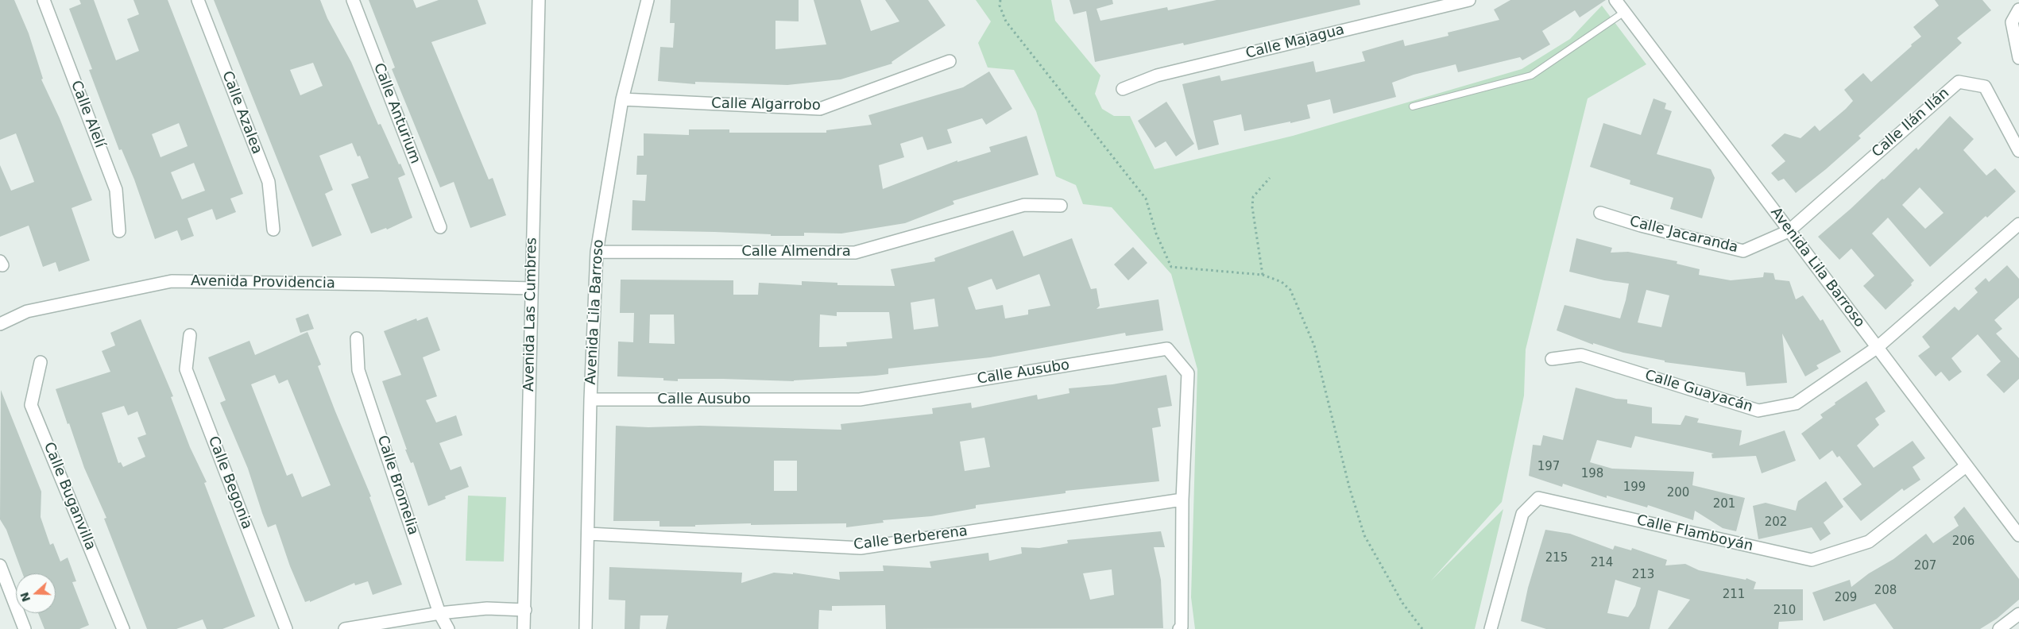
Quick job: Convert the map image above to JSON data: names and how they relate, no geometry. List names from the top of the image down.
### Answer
{
  "streets": {
    "street": [
      "Calle Majagua",
      "Calle Algarrobo",
      "Calle Azalea",
      "Calle Anturium",
      "Calle Alelí",
      "Calle Ilán Ilán",
      "Calle Jacaranda",
      "Calle Almendra",
      "Avenida Lila Barroso",
      "Avenida Providencia",
      "Avenida Las Cumbres",
      "Calle Ausubo",
      "Calle Guayacán",
      "Calle Begonia",
      "Calle Bromelia",
      "Calle Buganvilla",
      "Calle Flamboyán",
      "Calle Berberena"
    ]
  },
  "crossings": [
    ["Calle Algarrobo", "Avenida Lila Barroso"],
    ["Calle Ilán Ilán", "Calle Jacaranda"],
    ["Calle Ilán Ilán", "Avenida Lila Barroso"],
    ["Calle Jacaranda", "Avenida Lila Barroso"],
    ["Calle Almendra", "Avenida Lila Barroso"],
    ["Avenida Lila Barroso", "Calle Ausubo"],
    ["Avenida Lila Barroso", "Calle Guayacán"],
    ["Avenida Lila Barroso", "Calle Flamboyán"],
    ["Avenida Lila Barroso", "Calle Berberena"],
    ["Avenida Providencia", "Avenida Las Cumbres"],
    ["Calle Ausubo", "Calle Berberena"]
  ],
  "house_numbers": [
    "197",
    "198",
    "199",
    "200",
    "201",
    "202",
    "206",
    "215",
    "214",
    "207",
    "213",
    "208",
    "211",
    "209",
    "210"
  ],
  "north": "left"
}
